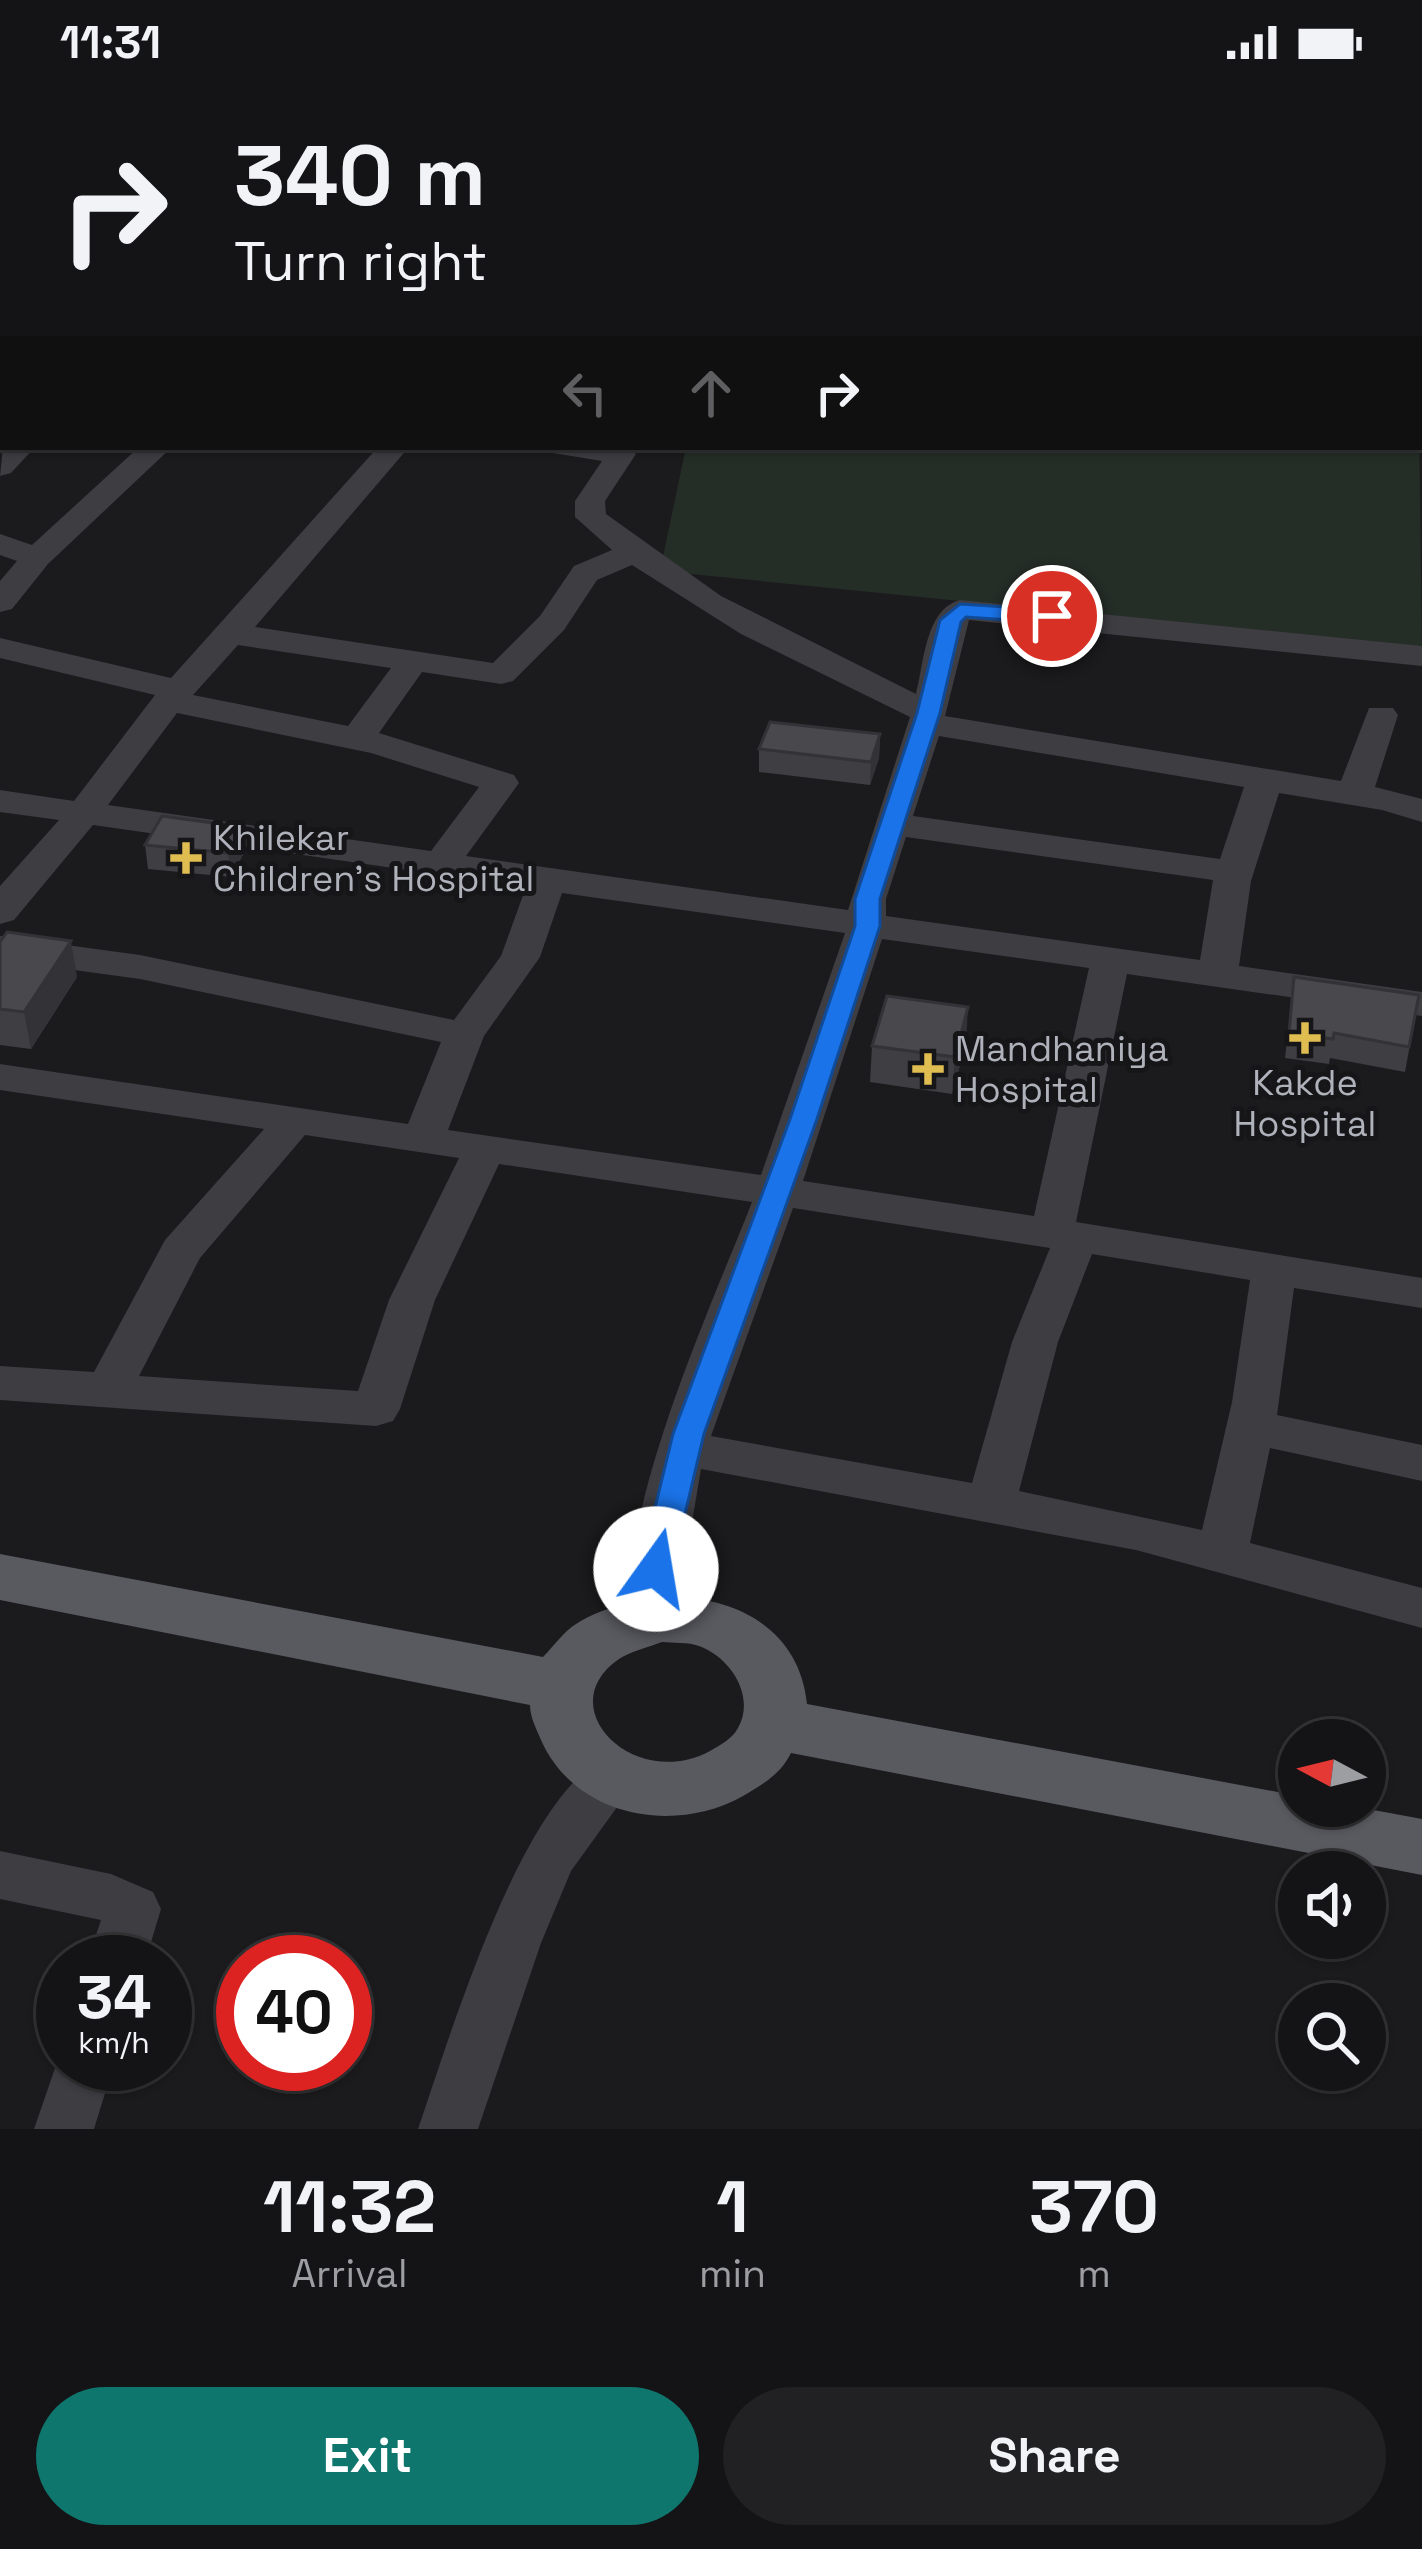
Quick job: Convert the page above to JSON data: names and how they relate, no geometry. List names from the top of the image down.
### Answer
{
  "places": {
    "health": ["Khilekar Children's Hospital", "Kakde Hospital", "Mandhaniya Hospital"]
  },
  "north": "left",
  "page": {
    "status": "11:31",
    "turn": ["340 m", "Turn right"],
    "speed": "34 km/h",
    "limit": "40",
    "eta": [
      "11:32",
      "Arrival",
      "1",
      "min",
      "370",
      "m"
    ],
    "buttons": ["Exit", "Share"]
  }
}
